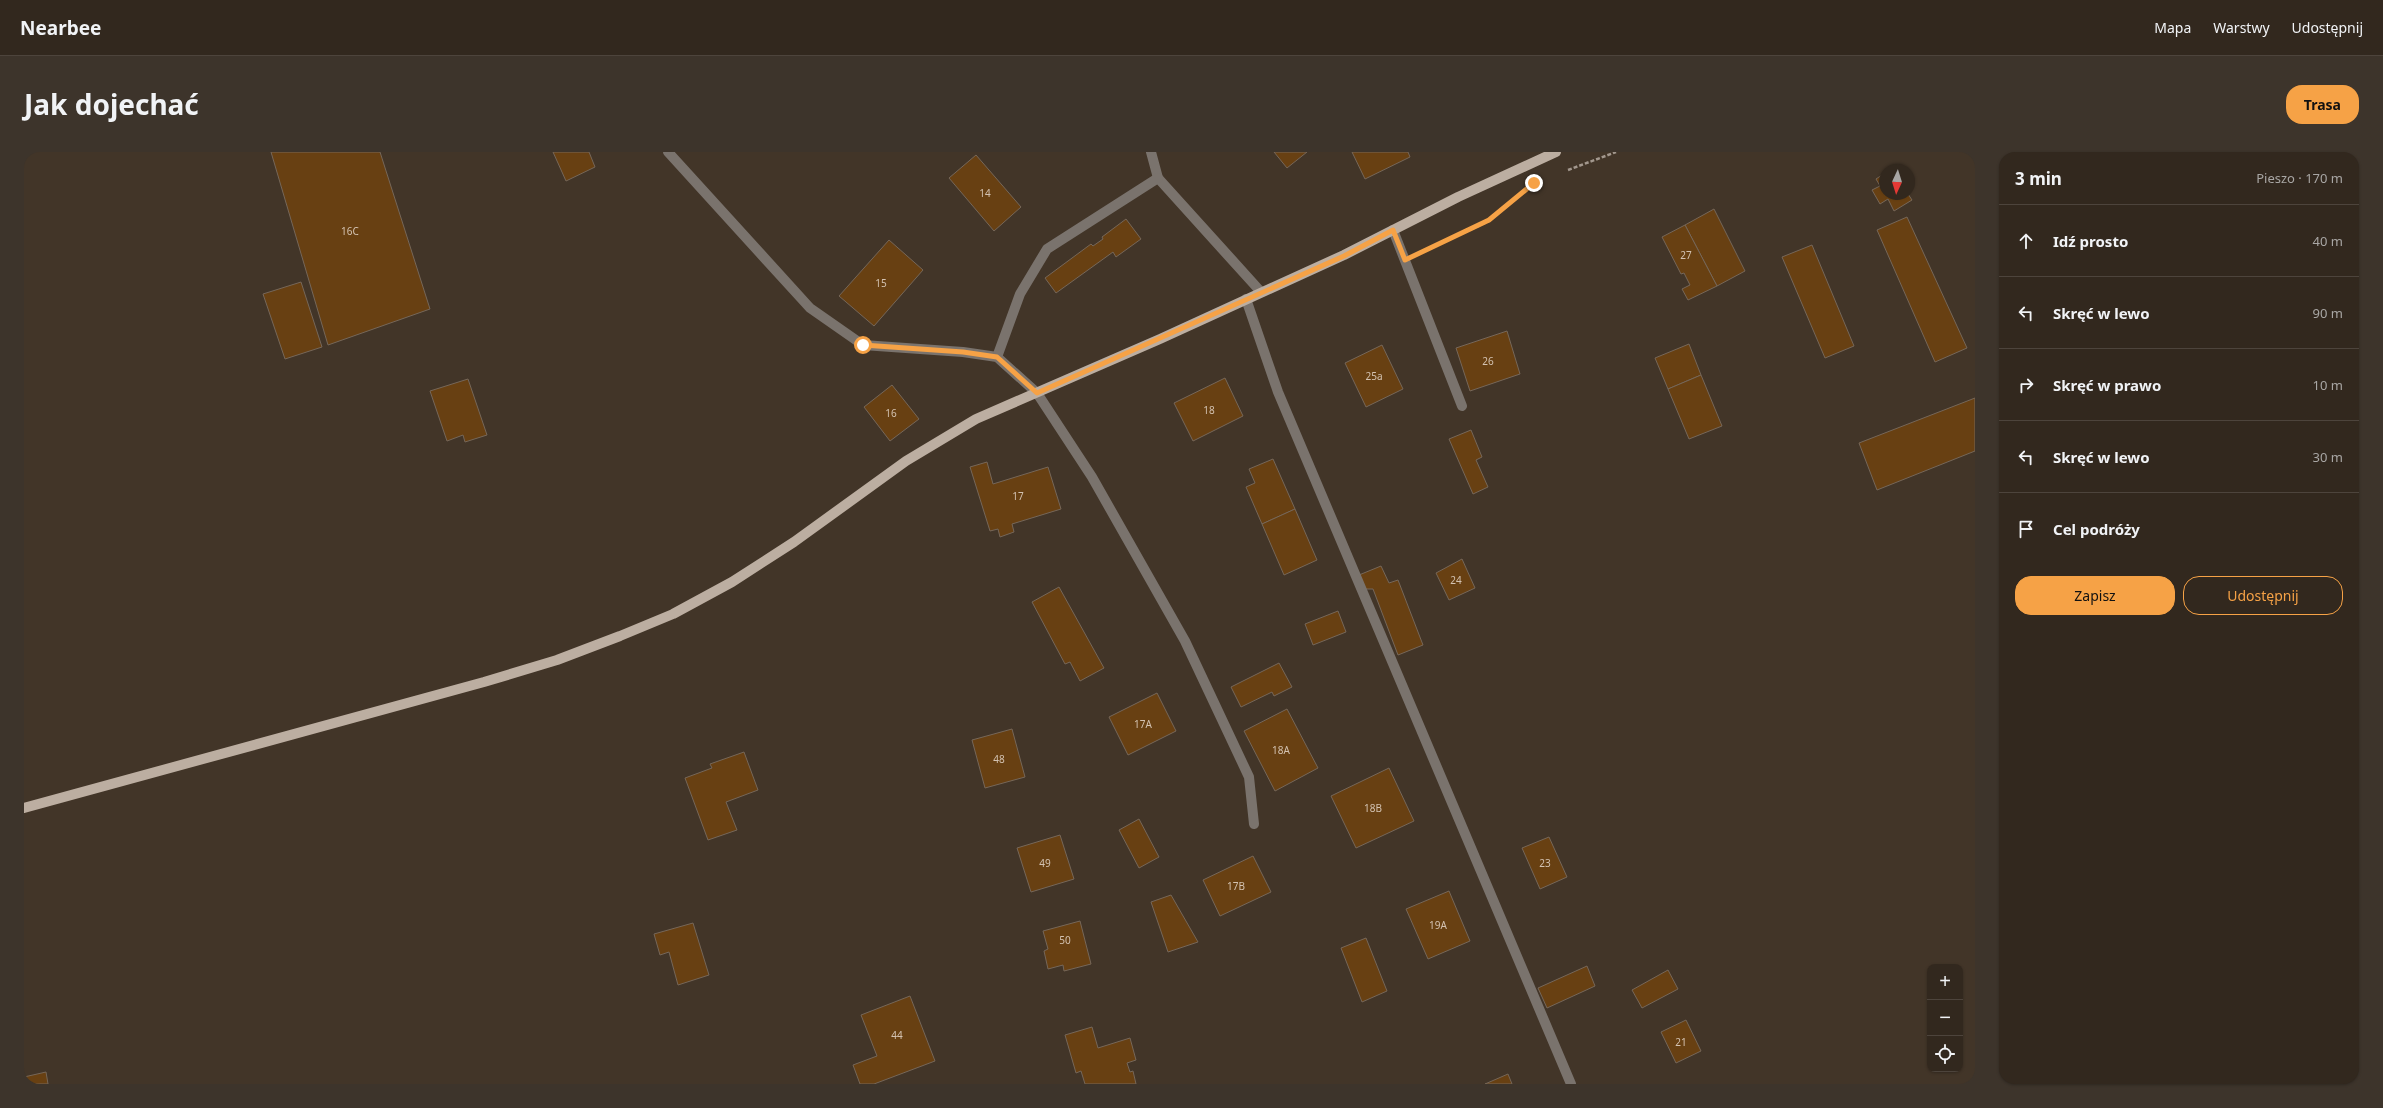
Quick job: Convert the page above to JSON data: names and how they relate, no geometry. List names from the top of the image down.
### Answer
{
  "house_numbers": [
    "14",
    "16C",
    "27",
    "15",
    "26",
    "25a",
    "18",
    "16",
    "17",
    "24",
    "17A",
    "18A",
    "48",
    "18B",
    "49",
    "23",
    "17B",
    "19A",
    "50",
    "44",
    "21"
  ],
  "north": "bottom",
  "page": {
    "header": "Nearbee",
    "nav": ["Mapa", "Warstwy", "Udostępnij"],
    "title": "Jak dojechać",
    "buttons": [
      "Trasa",
      ["Zapisz", "Udostępnij"]
    ],
    "heading": ["3 min", "Pieszo · 170 m"],
    "list": [
      ["Idź prosto", "40 m"],
      ["Skręć w lewo", "90 m"],
      ["Skręć w prawo", "10 m"],
      ["Skręć w lewo", "30 m"],
      "Cel podróży"
    ],
    "map_buttons": ["+", "−"]
  }
}
